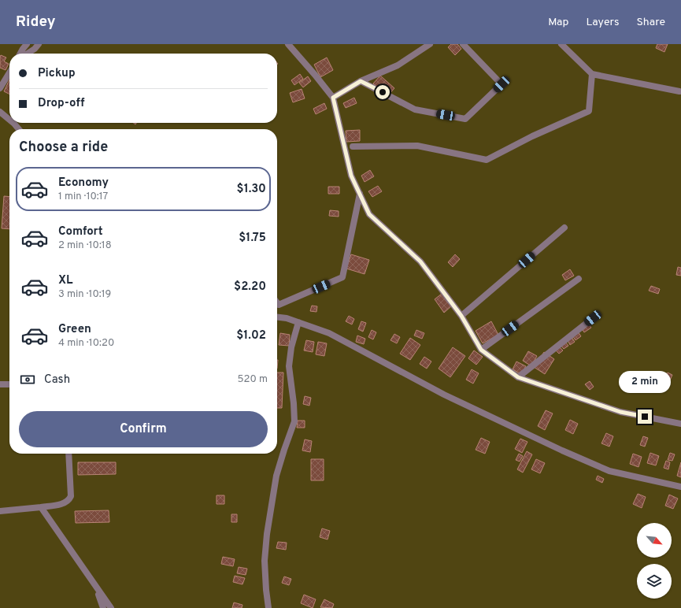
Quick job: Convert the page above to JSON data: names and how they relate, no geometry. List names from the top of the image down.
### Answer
{
  "north": "bottom right",
  "page": {
    "header": "Ridey",
    "nav": ["Map", "Layers", "Share"],
    "banner": ["Pickup", "Drop-off"],
    "heading": "Choose a ride",
    "list": [
      {
        "name": "Economy",
        "note": "1 min · 10:17",
        "value": "$1.30"
      },
      {
        "name": "Comfort",
        "note": "2 min · 10:18",
        "value": "$1.75"
      },
      {
        "name": "XL",
        "note": "3 min · 10:19",
        "value": "$2.20"
      },
      {
        "name": "Green",
        "note": "4 min · 10:20",
        "value": "$1.02"
      }
    ],
    "pay": ["Cash", "520 m"],
    "bubble": "2 min",
    "buttons": "Confirm"
  }
}
